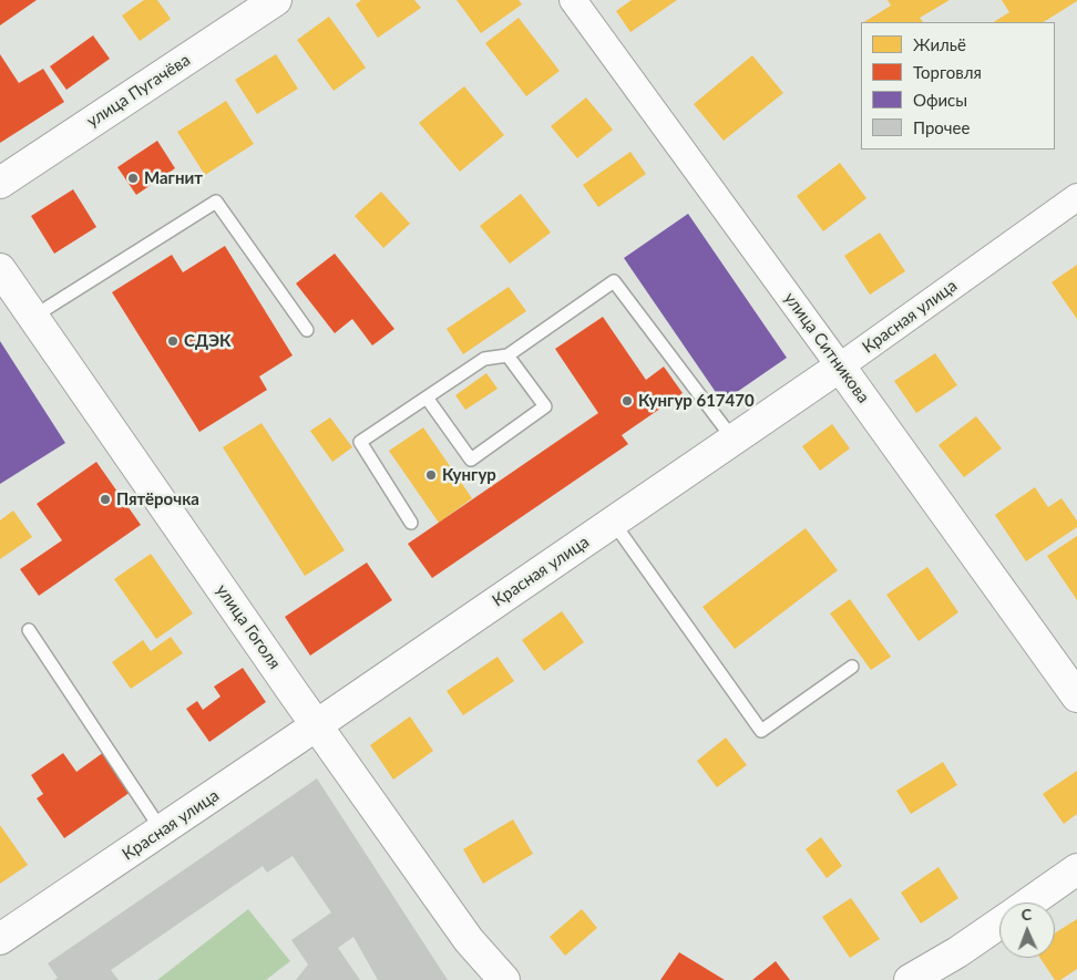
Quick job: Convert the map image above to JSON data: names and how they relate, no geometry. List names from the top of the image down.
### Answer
{
  "streets": {
    "main road": [
      "улица Пугачёва",
      "Красная улица",
      "улица Ситникова",
      "улица Гоголя"
    ]
  },
  "crossings": [
    ["Красная улица", "улица Ситникова"],
    ["Красная улица", "улица Гоголя"]
  ],
  "places": [
    "Магнит",
    "СДЭК",
    "Кунгур 617470",
    "Кунгур",
    "Пятёрочка"
  ],
  "legend": [
    "Жильё",
    "Торговля",
    "Офисы",
    "Прочее"
  ],
  "north": "top"
}
